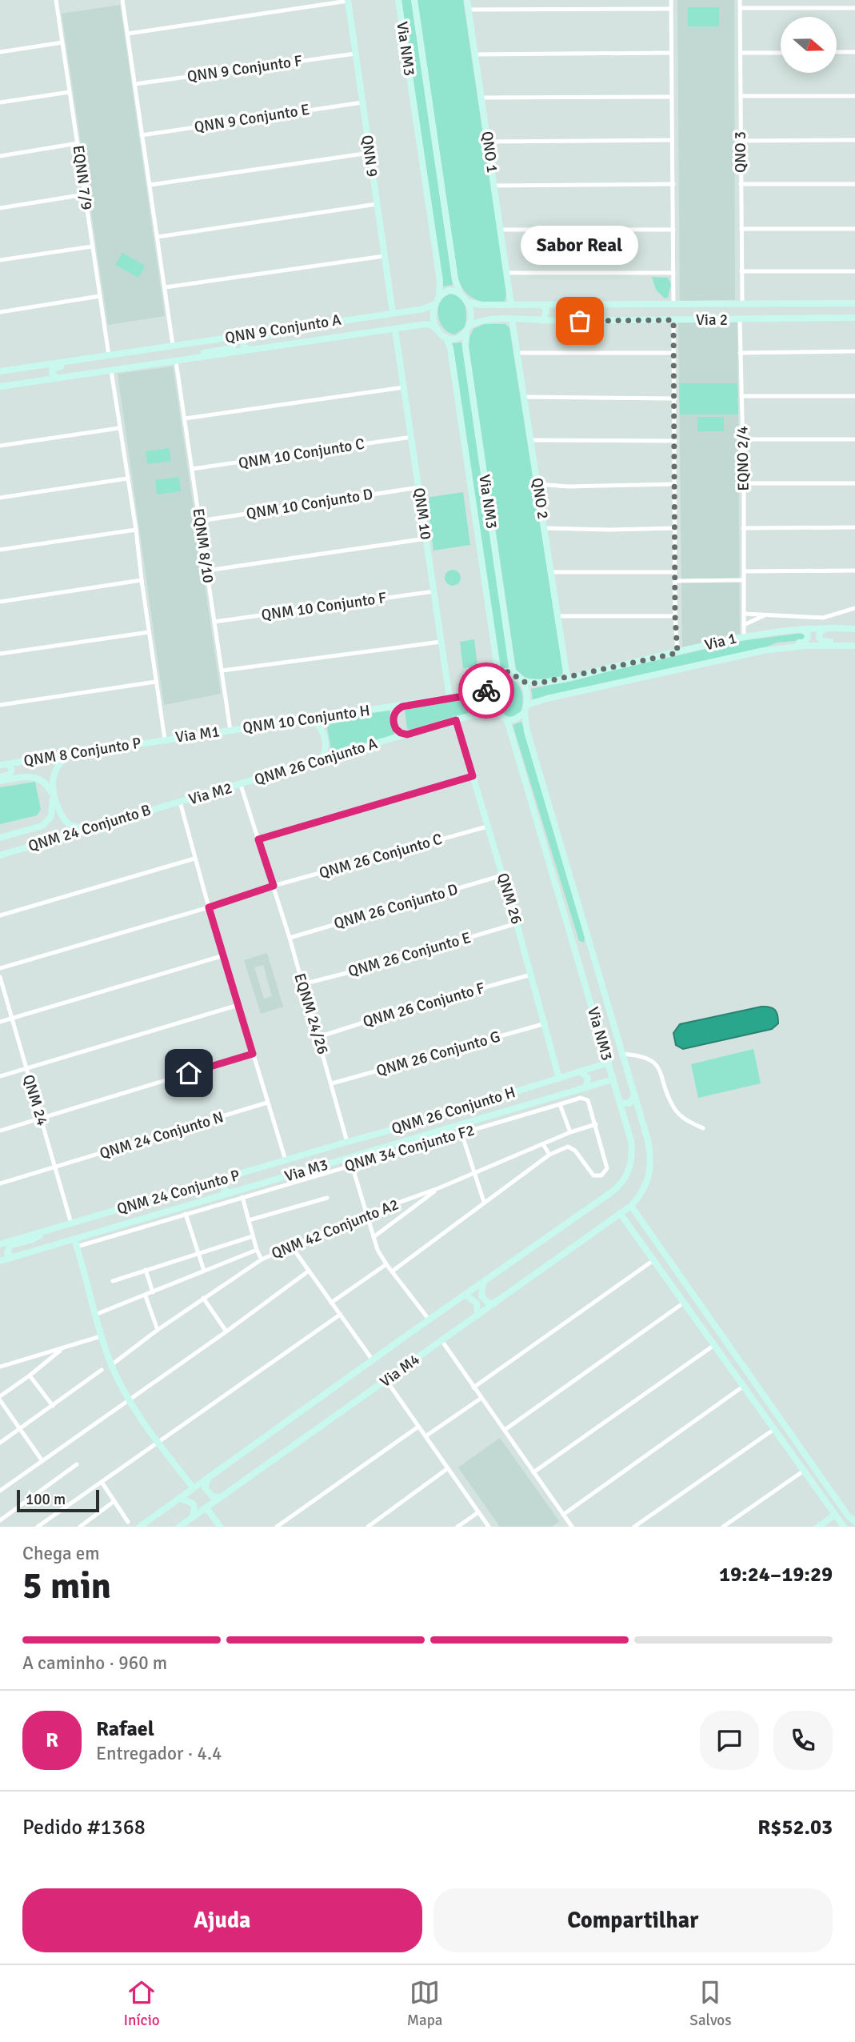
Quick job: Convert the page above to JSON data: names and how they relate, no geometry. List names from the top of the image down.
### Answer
{
  "streets": {
    "main road": [
      "Via NM3",
      "QNO 1",
      "QNN 9",
      "Via 2",
      "QNN 9 Conjunto A",
      "QNO 2",
      "QNM 10",
      "Via 1",
      "QNM 10 Conjunto H",
      "Via M1",
      "QNM 8 Conjunto P",
      "QNM 26 Conjunto A",
      "Via M2",
      "QNM 24 Conjunto B",
      "QNM 26",
      "QNM 26 Conjunto H",
      "Via M3",
      "QNM 24 Conjunto P",
      "Via M4"
    ],
    "street": [
      "QNN 9 Conjunto F",
      "QNN 9 Conjunto E",
      "QNO 3",
      "EQNN 7/9",
      "QNM 10 Conjunto C",
      "EQNO 2/4",
      "QNM 10 Conjunto D",
      "EQNM 8/10",
      "QNM 10 Conjunto F",
      "QNM 26 Conjunto C",
      "QNM 26 Conjunto D",
      "QNM 26 Conjunto E",
      "QNM 26 Conjunto F",
      "EQNM 24/26",
      "QNM 26 Conjunto G",
      "QNM 24",
      "QNM 24 Conjunto N",
      "QNM 34 Conjunto F2",
      "QNM 42 Conjunto A2"
    ]
  },
  "crossings": [
    ["Via NM3", "Via 2"],
    ["Via NM3", "QNN 9 Conjunto A"],
    ["Via NM3", "Via 1"],
    ["Via NM3", "Via M3"],
    ["Via NM3", "Via M4"],
    ["QNN 9 Conjunto F", "QNN 9"],
    ["QNN 9 Conjunto E", "QNN 9"],
    ["QNO 1", "Via 2"],
    ["QNO 3", "Via 2"],
    ["QNN 9", "QNN 9 Conjunto A"],
    ["EQNN 7/9", "QNN 9 Conjunto A"],
    ["Via 2", "QNN 9 Conjunto A"],
    ["Via 2", "EQNO 2/4"],
    ["Via 2", "QNO 2"],
    ["QNM 10 Conjunto C", "QNM 10"],
    ["QNM 10 Conjunto C", "EQNM 8/10"],
    ["EQNO 2/4", "Via 1"],
    ["QNO 2", "Via 1"],
    ["QNM 10 Conjunto D", "QNM 10"],
    ["QNM 10 Conjunto D", "EQNM 8/10"],
    ["QNM 10", "QNM 10 Conjunto F"],
    ["QNM 10", "QNM 10 Conjunto H"],
    ["EQNM 8/10", "QNM 10 Conjunto F"],
    ["EQNM 8/10", "QNM 10 Conjunto H"],
    ["EQNM 8/10", "Via M1"],
    ["QNM 10 Conjunto H", "Via M1"],
    ["Via M1", "QNM 8 Conjunto P"],
    ["QNM 26 Conjunto A", "Via M2"],
    ["QNM 26 Conjunto A", "QNM 26"],
    ["QNM 26 Conjunto A", "EQNM 24/26"],
    ["Via M2", "QNM 24 Conjunto B"],
    ["Via M2", "EQNM 24/26"],
    ["QNM 26 Conjunto C", "QNM 26"],
    ["QNM 26 Conjunto C", "EQNM 24/26"],
    ["QNM 26", "QNM 26 Conjunto D"],
    ["QNM 26", "QNM 26 Conjunto E"],
    ["QNM 26", "QNM 26 Conjunto F"],
    ["QNM 26", "QNM 26 Conjunto G"],
    ["QNM 26", "QNM 26 Conjunto H"],
    ["QNM 26 Conjunto D", "EQNM 24/26"],
    ["QNM 26 Conjunto E", "EQNM 24/26"],
    ["QNM 26 Conjunto F", "EQNM 24/26"],
    ["EQNM 24/26", "QNM 26 Conjunto G"],
    ["EQNM 24/26", "QNM 26 Conjunto H"],
    ["EQNM 24/26", "Via M3"],
    ["QNM 24", "QNM 24 Conjunto N"],
    ["QNM 24", "QNM 24 Conjunto P"],
    ["QNM 26 Conjunto H", "Via M3"],
    ["QNM 34 Conjunto F2", "Via M3"],
    ["QNM 34 Conjunto F2", "QNM 42 Conjunto A2"],
    ["Via M3", "QNM 24 Conjunto P"]
  ],
  "places": ["Sabor Real"],
  "scale_bar": "100 m",
  "north": "right",
  "page": {
    "bubble": "Sabor Real",
    "scale": "100 m",
    "heading": ["5 min", "Chega em", "19:24–19:29"],
    "panel": [
      "Rafael",
      "Entregador · 4.4",
      "Pedido #1368",
      "R$52.03"
    ],
    "bar": "A caminho · 960 m",
    "round": "R",
    "buttons": ["Ajuda", "Compartilhar"],
    "tabs": ["Início", "Mapa", "Salvos"]
  }
}
